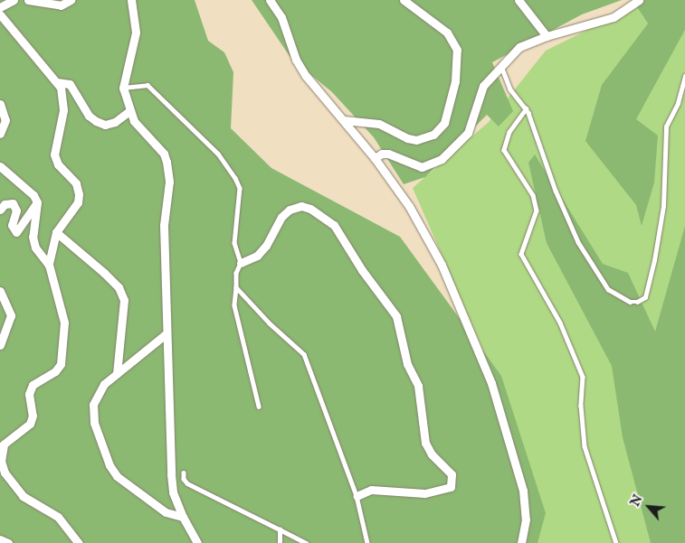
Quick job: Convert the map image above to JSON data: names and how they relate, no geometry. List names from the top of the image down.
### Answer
{
  "north": "top left"
}
